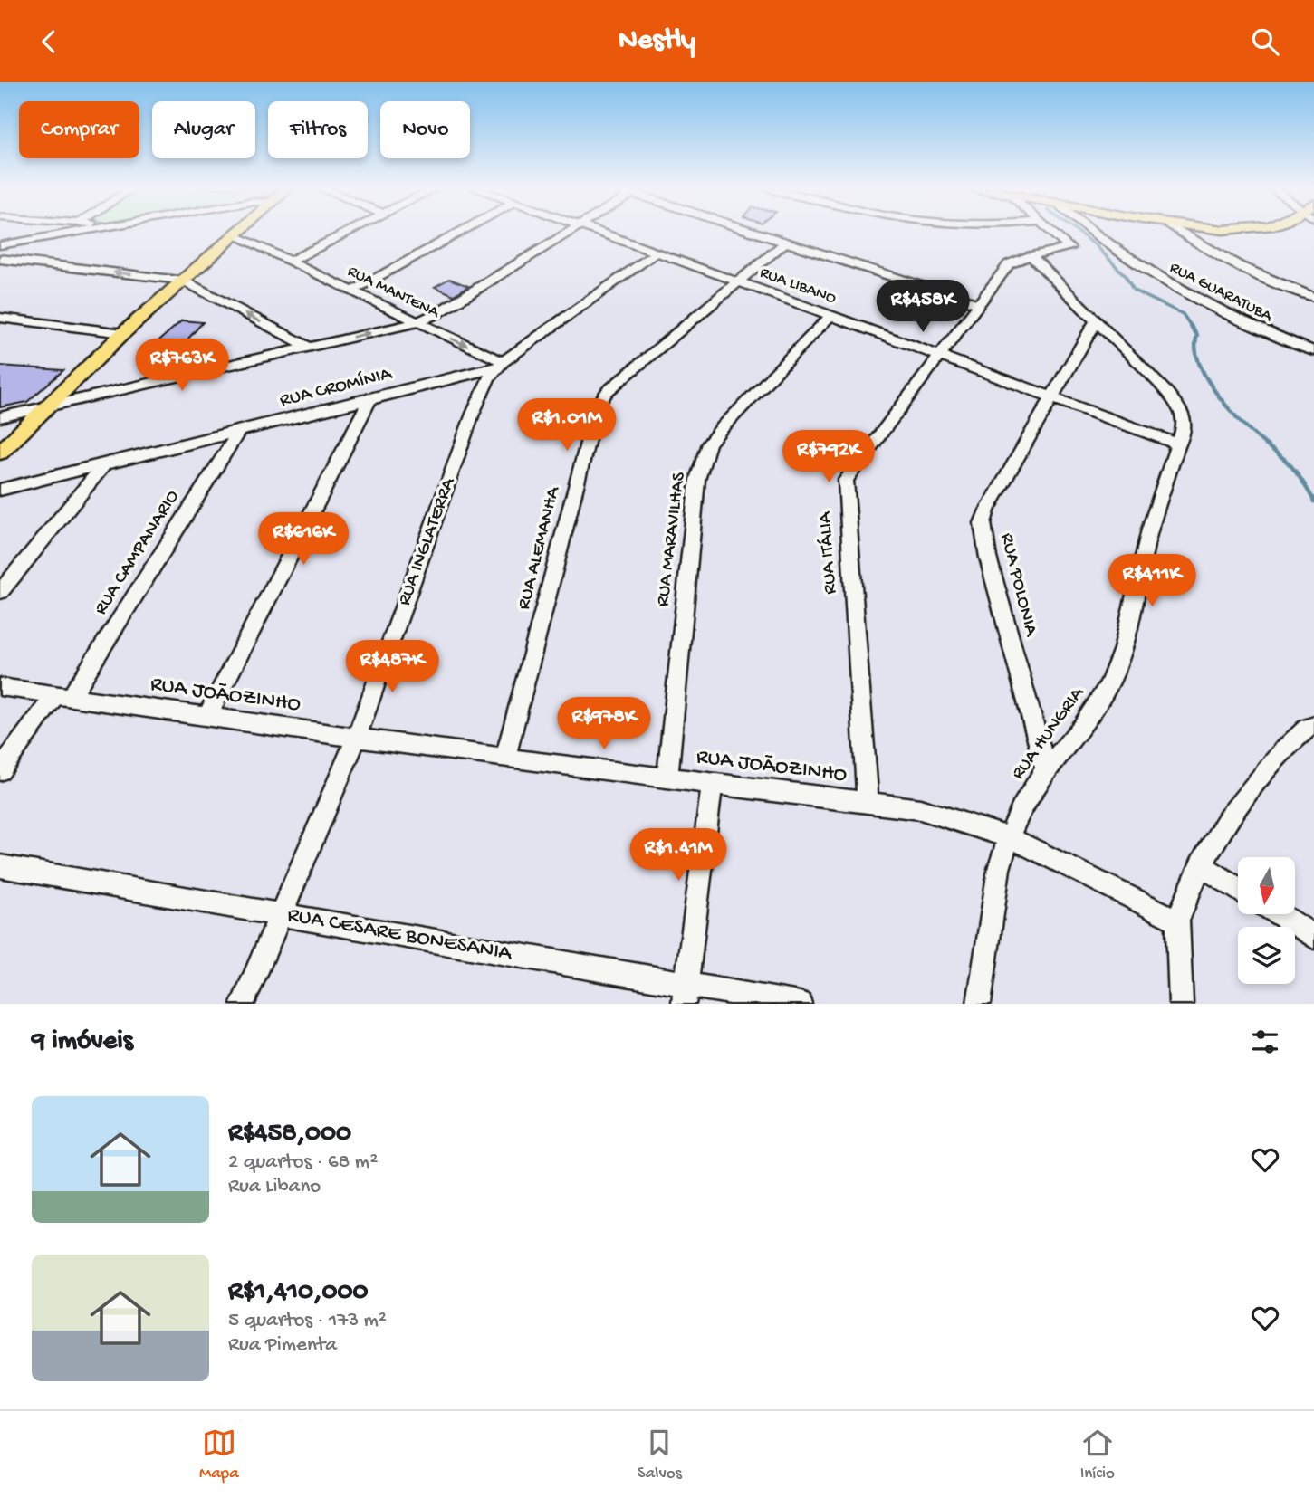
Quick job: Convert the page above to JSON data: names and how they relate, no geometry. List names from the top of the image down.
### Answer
{
  "streets": {
    "street": [
      "RUA LIBANO",
      "RUA MANTENA",
      "RUA GUARATUBA",
      "RUA CROMÍNIA",
      "RUA MARAVILHAS",
      "RUA INGLATERRA",
      "RUA ALEMANHA",
      "RUA CAMPANARIO",
      "RUA ITÁLIA",
      "RUA POLONIA",
      "RUA JOÃOZINHO",
      "RUA HUNGRIA",
      "RUA CESARE BONESANIA"
    ]
  },
  "crossings": [
    ["RUA LIBANO", "RUA MARAVILHAS"],
    ["RUA LIBANO", "RUA INGLATERRA"],
    ["RUA LIBANO", "RUA ALEMANHA"],
    ["RUA LIBANO", "RUA ITÁLIA"],
    ["RUA LIBANO", "RUA POLONIA"],
    ["RUA LIBANO", "RUA HUNGRIA"],
    ["RUA MANTENA", "RUA CROMÍNIA"],
    ["RUA MANTENA", "RUA INGLATERRA"],
    ["RUA CROMÍNIA", "RUA INGLATERRA"],
    ["RUA CROMÍNIA", "RUA CAMPANARIO"],
    ["RUA MARAVILHAS", "RUA JOÃOZINHO"],
    ["RUA INGLATERRA", "RUA JOÃOZINHO"],
    ["RUA INGLATERRA", "RUA CESARE BONESANIA"],
    ["RUA ALEMANHA", "RUA JOÃOZINHO"],
    ["RUA CAMPANARIO", "RUA JOÃOZINHO"],
    ["RUA ITÁLIA", "RUA JOÃOZINHO"],
    ["RUA ITÁLIA", "RUA HUNGRIA"],
    ["RUA POLONIA", "RUA HUNGRIA"],
    ["RUA JOÃOZINHO", "RUA HUNGRIA"]
  ],
  "north": "bottom",
  "page": {
    "header": "Nestly",
    "chip": [
      "Comprar",
      "Alugar",
      "Filtros",
      "Novo"
    ],
    "price": [
      "R$458K",
      "R$763K",
      "R$1.01M",
      "R$792K",
      "R$616K",
      "R$411K",
      "R$487K",
      "R$978K",
      "R$1.41M"
    ],
    "heading": "9 imóveis",
    "list": [
      {
        "name": "R$458,000",
        "note": "2 quartos · 68 m² · Rua Libano"
      },
      {
        "name": "R$1,410,000",
        "note": "5 quartos · 173 m² · Rua Pimenta"
      }
    ],
    "tabs": ["Mapa", "Salvos", "Início"]
  }
}
